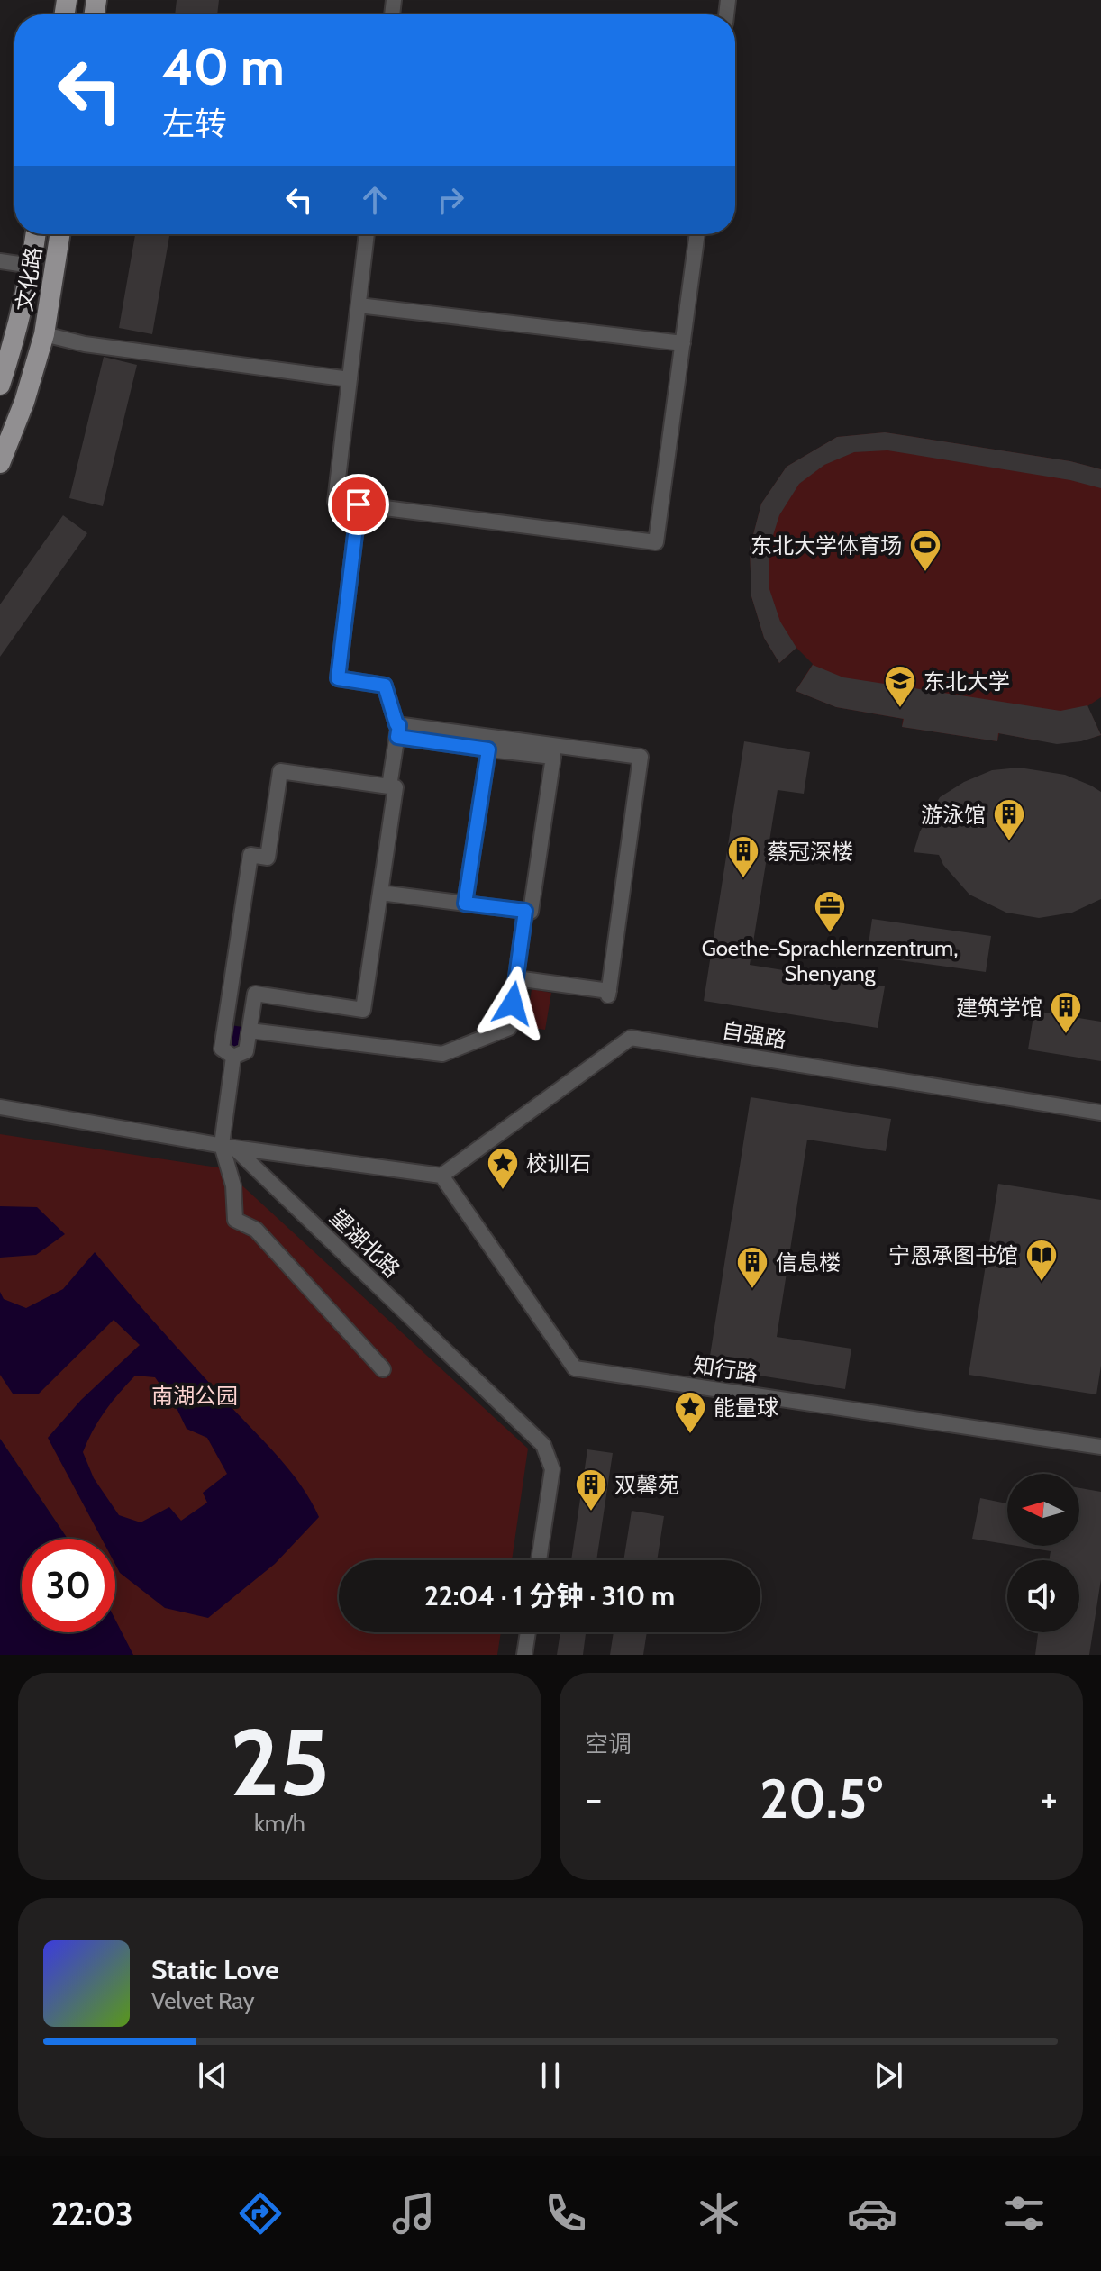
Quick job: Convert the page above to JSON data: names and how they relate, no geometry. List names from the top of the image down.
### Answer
{
  "streets": {
    "main road": ["文化路"],
    "street": ["自强路", "望湖北路", "知行路"]
  },
  "crossings": [
    ["自强路", "知行路"]
  ],
  "parks": ["南湖公园"],
  "places": {
    "sports": ["东北大学体育场"],
    "school or university": ["东北大学"],
    "building": [
      "游泳馆",
      "蔡冠深楼",
      "建筑学馆",
      "信息楼",
      "双馨苑"
    ],
    "office": ["Goethe-Sprachlernzentrum, Shenyang"],
    "place": ["校训石", "能量球"],
    "library": ["宁恩承图书馆"]
  },
  "north": "left",
  "page": {
    "turn": ["40 m", "左转"],
    "limit": "30",
    "trip": "22:04 · 1 分钟 · 310 m",
    "tile": [
      ["25", "km/h"],
      "空调"
    ],
    "heat": ["−", "20.5°", "+"],
    "song": ["Static Love", "Velvet Ray"],
    "tabs": "22:03"
  }
}
